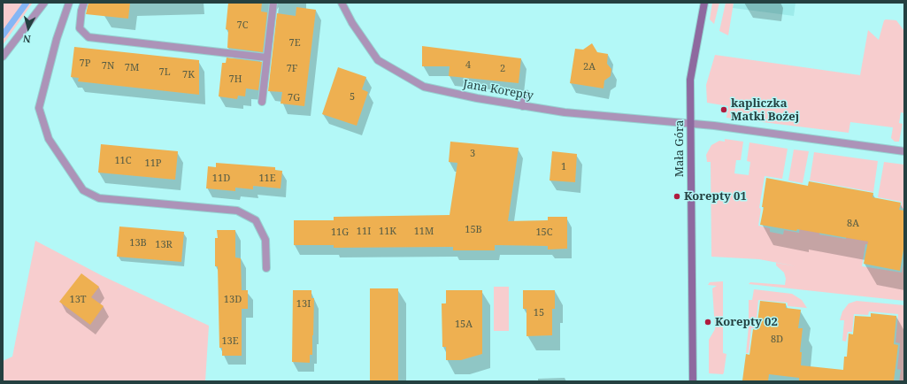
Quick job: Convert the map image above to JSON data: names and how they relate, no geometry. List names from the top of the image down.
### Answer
{
  "streets": {
    "street": ["Jana Korepty", "Mała Góra"]
  },
  "crossings": [
    ["Jana Korepty", "Mała Góra"]
  ],
  "places": ["kapliczka Matki Bożej", "Korepty 01", "Korepty 02"],
  "house_numbers": [
    "7C",
    "7E",
    "7P",
    "4",
    "7N",
    "2A",
    "7M",
    "7F",
    "2",
    "7L",
    "7K",
    "7H",
    "5",
    "7G",
    "3",
    "11C",
    "11P",
    "1",
    "11D",
    "11E",
    "8A",
    "15B",
    "11I",
    "11K",
    "11M",
    "11G",
    "15C",
    "13B",
    "13R",
    "13T",
    "13D",
    "13I",
    "15",
    "15A",
    "8D",
    "13E"
  ],
  "north": "bottom"
}
